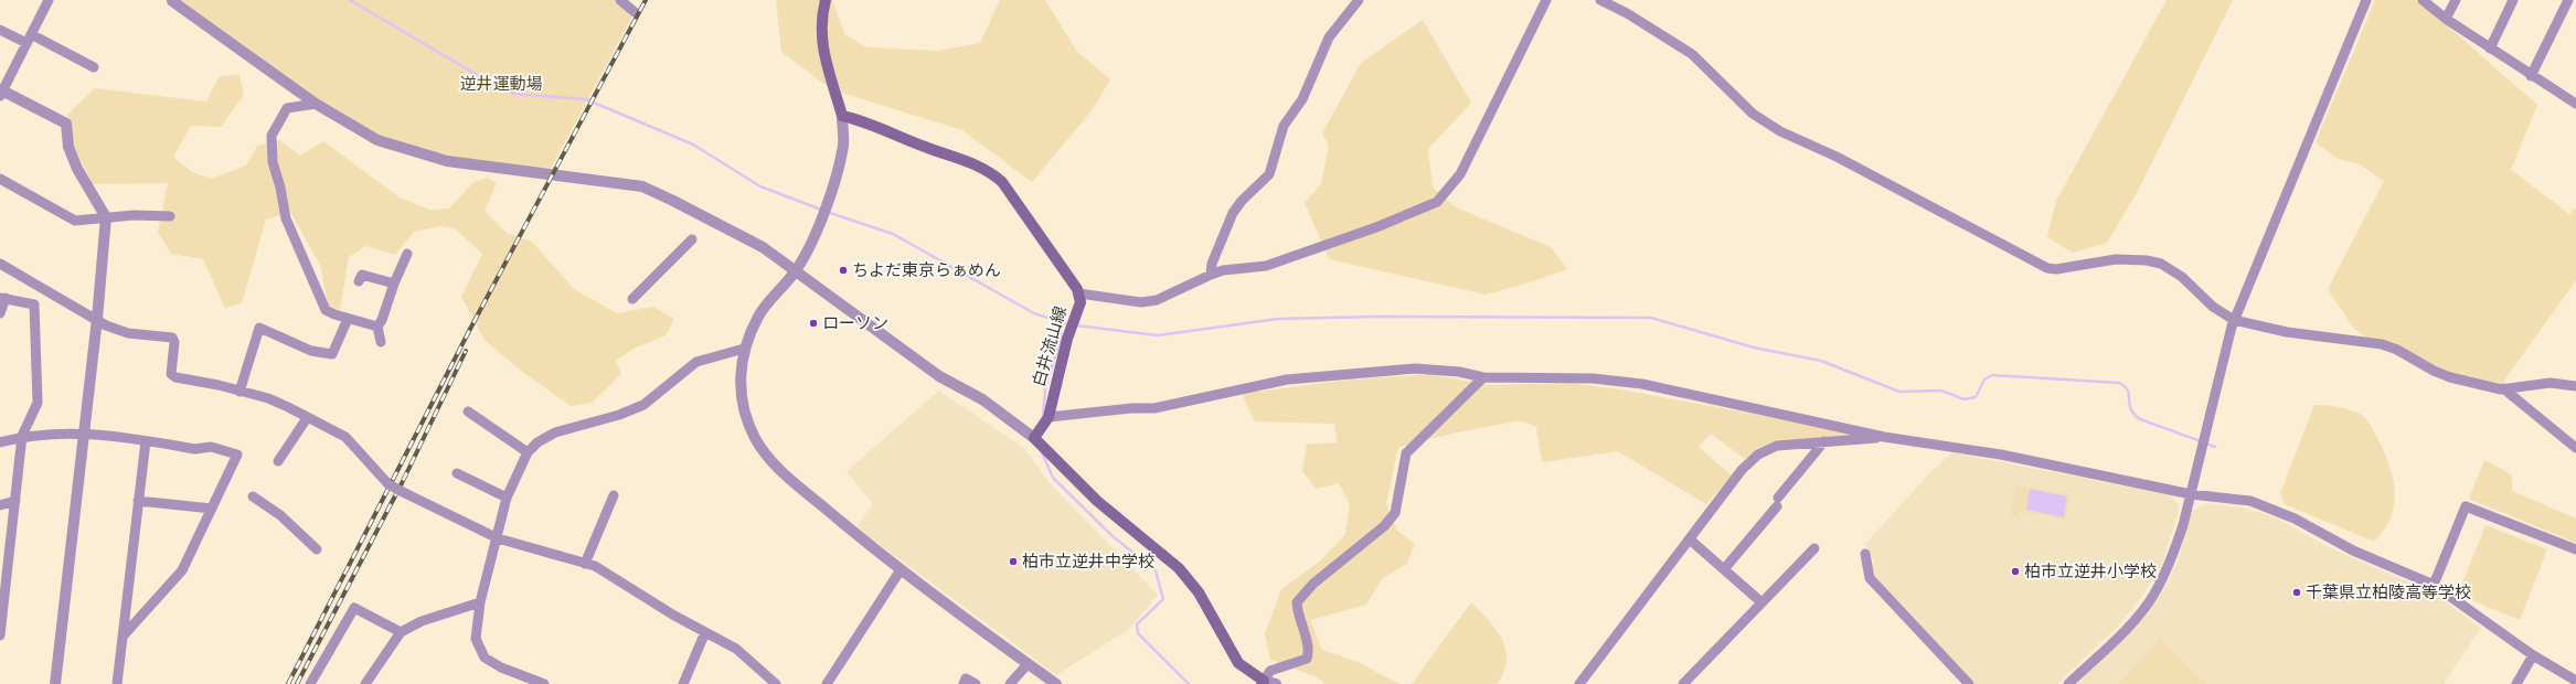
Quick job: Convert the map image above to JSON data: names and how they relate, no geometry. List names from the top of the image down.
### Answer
{
  "streets": {
    "main road": ["白井流山線"]
  },
  "parks": ["逆井運動場"],
  "places": [
    "ちよだ東京らぁめん",
    "ローソン",
    "柏市立逆井中学校",
    "柏市立逆井小学校",
    "千葉県立柏陵高等学校"
  ]
}
